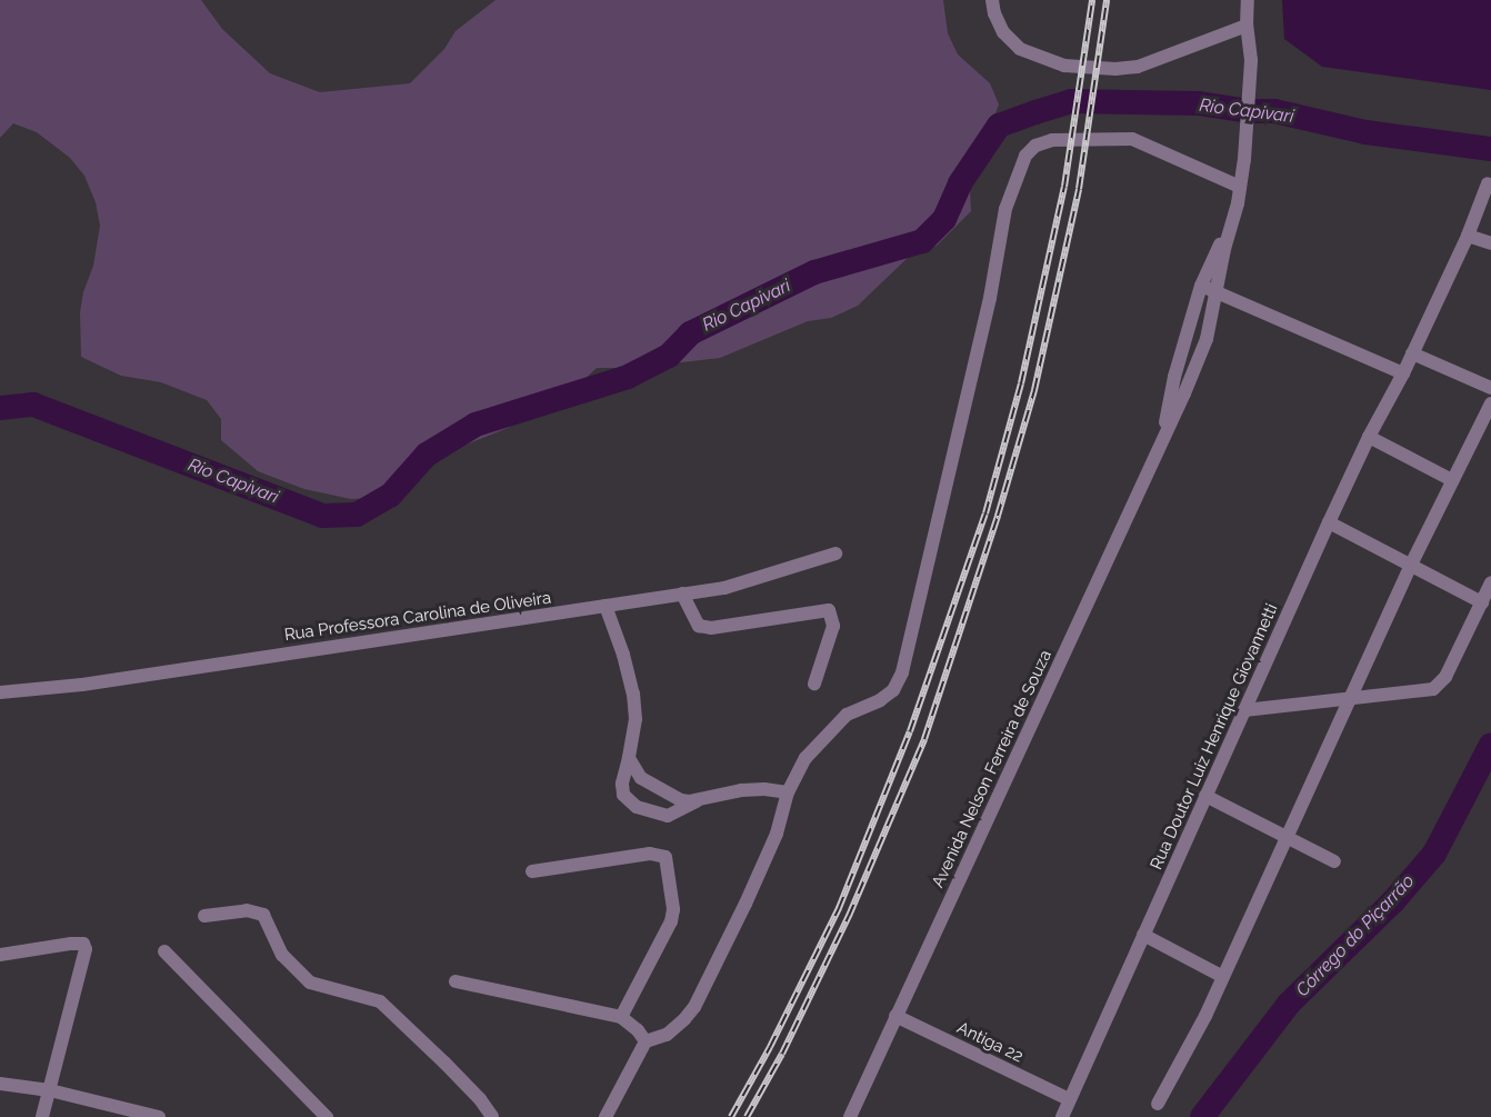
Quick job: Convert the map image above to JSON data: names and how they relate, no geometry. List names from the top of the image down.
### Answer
{
  "streets": {
    "street": [
      "Rua Professora Carolina de Oliveira",
      "Rua Doutor Luiz Henrique Giovannetti",
      "Avenida Nelson Ferreira de Souza",
      "Antiga 22"
    ]
  },
  "crossings": [
    ["Rua Doutor Luiz Henrique Giovannetti", "Antiga 22"],
    ["Avenida Nelson Ferreira de Souza", "Antiga 22"]
  ],
  "water": ["Rio Capivari", "Córrego do Piçarrão"]
}
